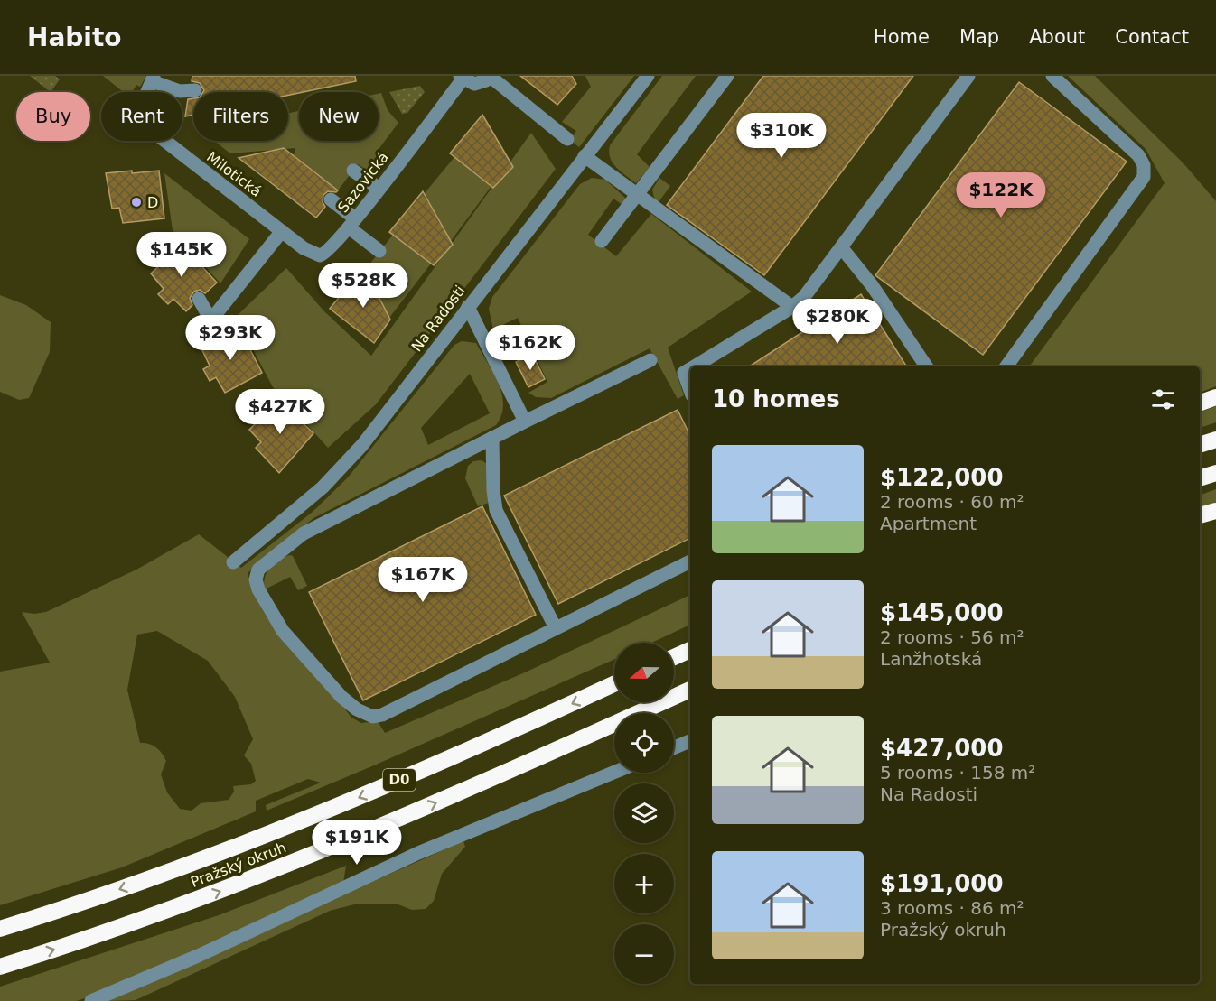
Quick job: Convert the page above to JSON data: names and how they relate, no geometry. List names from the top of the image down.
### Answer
{
  "streets": {
    "highway": ["D0", "Pražský okruh"],
    "street": ["Milotická", "Sazovická", "Na Radosti"]
  },
  "crossings": [
    ["Milotická", "Sazovická"]
  ],
  "places": ["D"],
  "north": "left",
  "page": {
    "header": "Habito",
    "nav": [
      "Home",
      "Map",
      "About",
      "Contact"
    ],
    "chip": [
      "Buy",
      "Rent",
      "Filters",
      "New"
    ],
    "price": [
      "$310K",
      "$122K",
      "$145K",
      "$528K",
      "$280K",
      "$293K",
      "$162K",
      "$427K",
      "$167K",
      "$191K"
    ],
    "heading": "10 homes",
    "list": [
      {
        "name": "$122,000",
        "note": "2 rooms · 60 m² · Apartment"
      },
      {
        "name": "$145,000",
        "note": "2 rooms · 56 m² · Lanžhotská"
      },
      {
        "name": "$427,000",
        "note": "5 rooms · 158 m² · Na Radosti"
      },
      {
        "name": "$191,000",
        "note": "3 rooms · 86 m² · Pražský okruh"
      }
    ],
    "map_buttons": ["+", "−"]
  }
}
